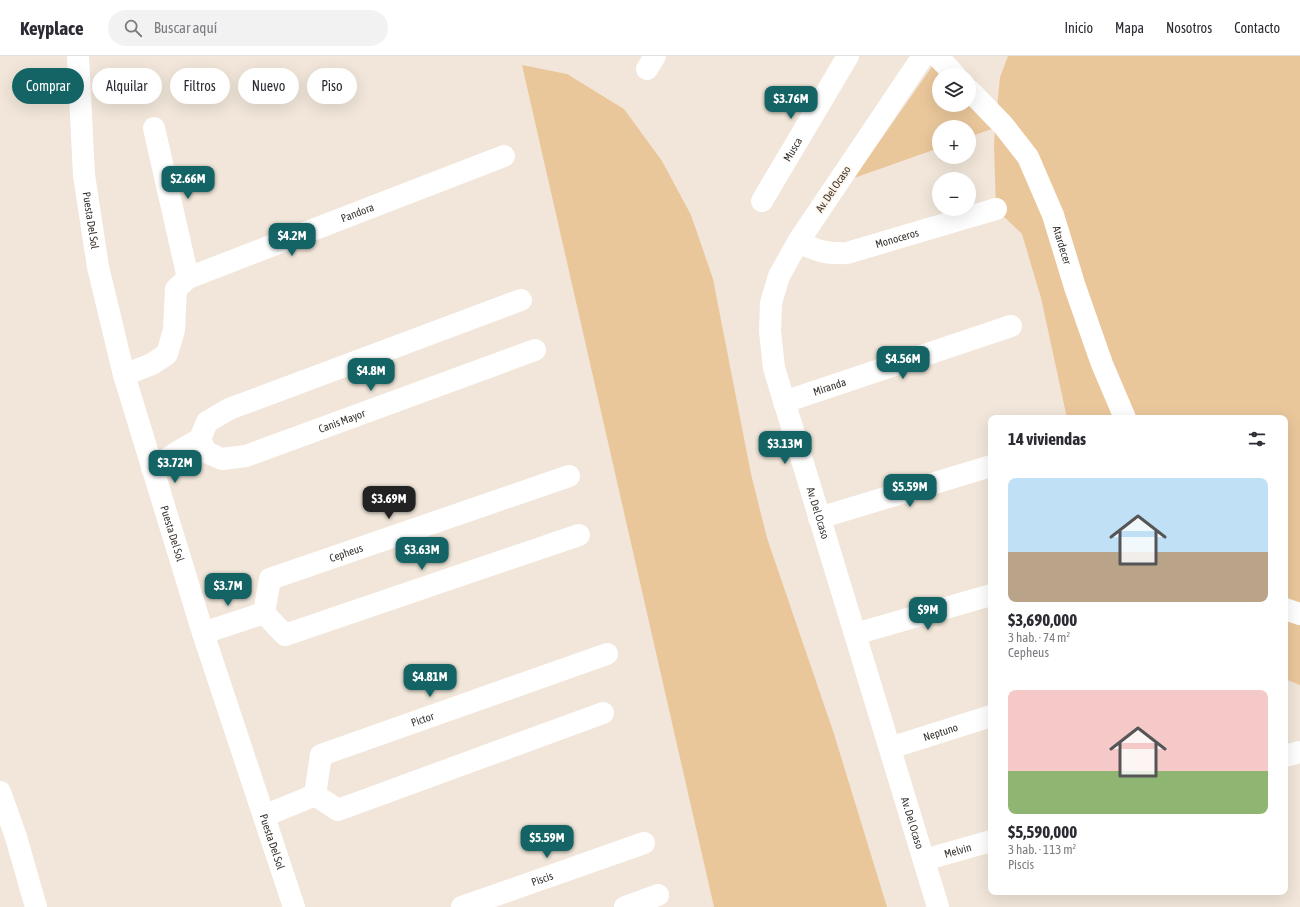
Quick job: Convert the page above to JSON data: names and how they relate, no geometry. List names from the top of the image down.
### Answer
{
  "streets": {
    "street": [
      "Musca",
      "Av. Del Ocaso",
      "Pandora",
      "Puesta Del Sol",
      "Monoceros",
      "Atardecer",
      "Miranda",
      "Canis Mayor",
      "Cepheus",
      "Pictor",
      "Neptuno",
      "Melvin",
      "Piscis"
    ]
  },
  "crossings": [
    ["Av. Del Ocaso", "Monoceros"],
    ["Av. Del Ocaso", "Miranda"],
    ["Av. Del Ocaso", "Neptuno"],
    ["Av. Del Ocaso", "Melvin"],
    ["Pandora", "Puesta Del Sol"]
  ],
  "page": {
    "header": "Keyplace",
    "search": "Buscar aquí",
    "nav": [
      "Inicio",
      "Mapa",
      "Nosotros",
      "Contacto"
    ],
    "map_buttons": ["+", "−"],
    "chip": [
      "Comprar",
      "Alquilar",
      "Filtros",
      "Nuevo",
      "Piso"
    ],
    "price": [
      "$3.76M",
      "$2.66M",
      "$4.2M",
      "$4.56M",
      "$4.8M",
      "$3.13M",
      "$3.72M",
      "$5.59M",
      "$3.69M",
      "$3.63M",
      "$3.7M",
      "$9M",
      "$4.81M",
      "$5.59M"
    ],
    "heading": "14 viviendas",
    "list": [
      {
        "name": "$3,690,000",
        "note": "3 hab. · 74 m² · Cepheus"
      },
      {
        "name": "$5,590,000",
        "note": "3 hab. · 113 m² · Piscis"
      }
    ]
  }
}
